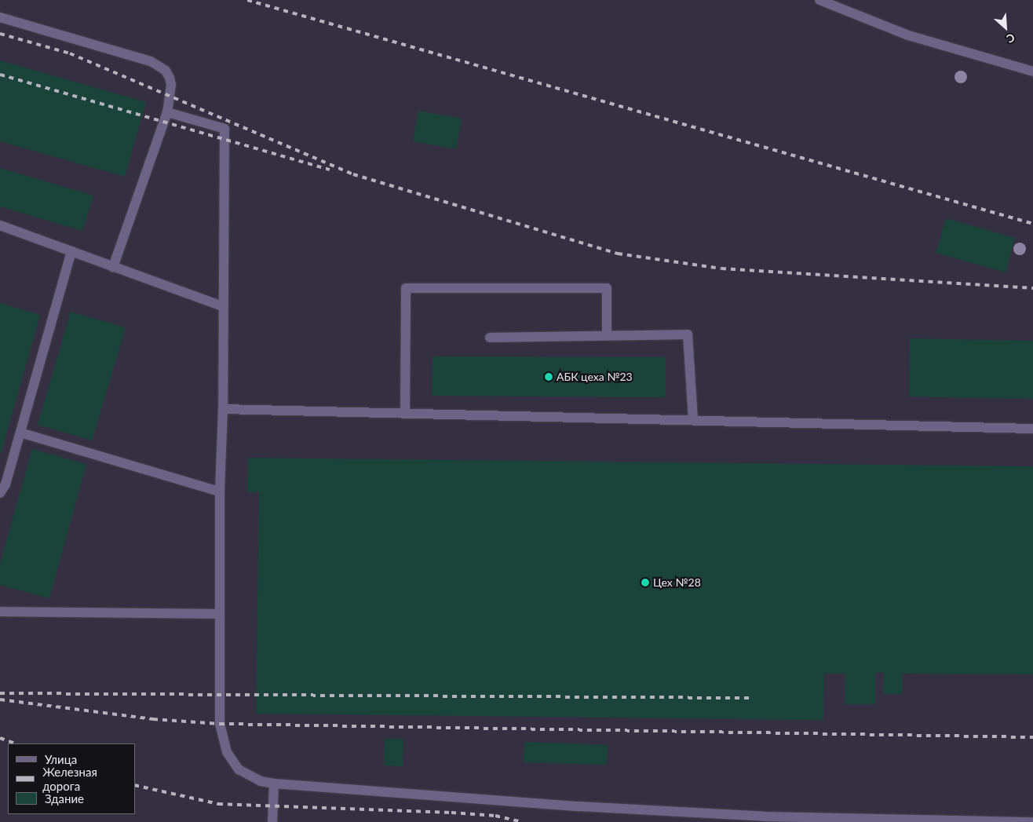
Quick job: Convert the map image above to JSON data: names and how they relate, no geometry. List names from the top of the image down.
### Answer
{
  "places": ["АБК цеха №23", "Цех №28"],
  "legend": ["Улица", "Железная дорога", "Здание"],
  "north": "bottom right"
}
